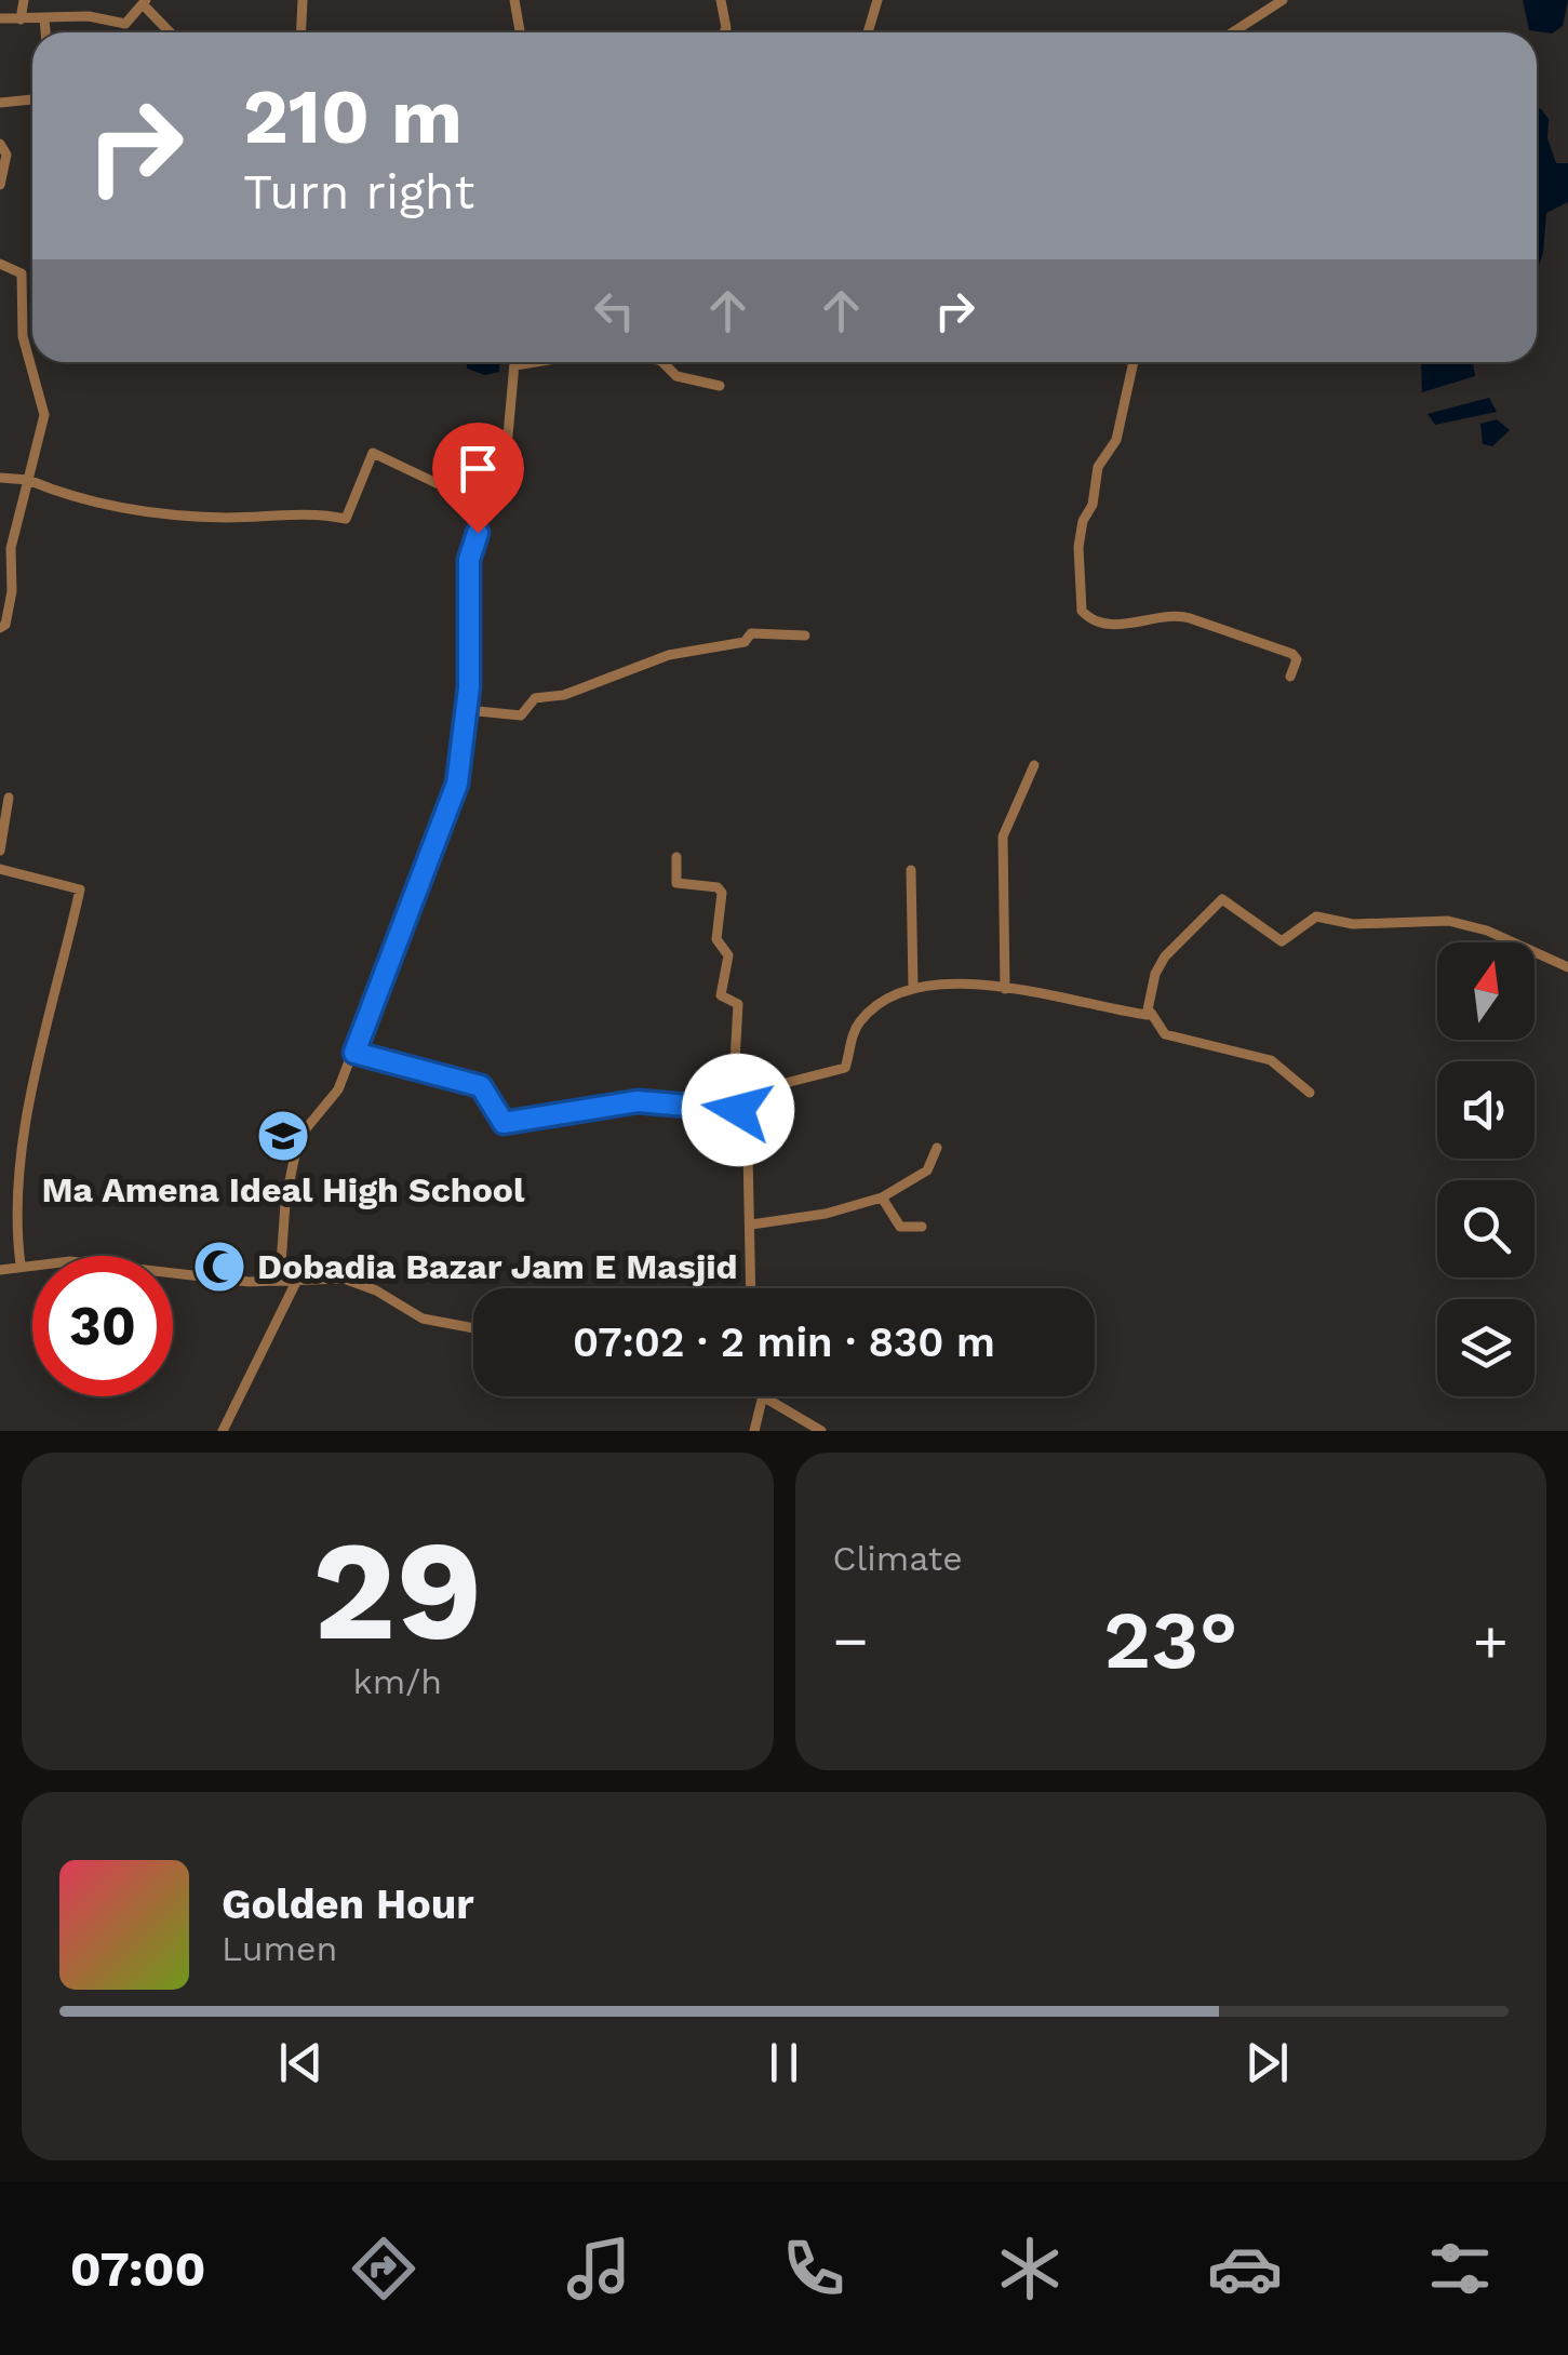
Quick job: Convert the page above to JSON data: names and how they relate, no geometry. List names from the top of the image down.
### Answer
{
  "places": {
    "school or university": ["Ma Amena Ideal High School"],
    "mosque": ["Dobadia Bazar Jam E Masjid"]
  },
  "north": "top",
  "page": {
    "turn": ["210 m", "Turn right"],
    "limit": "30",
    "trip": "07:02 · 2 min · 830 m",
    "tile": [
      ["29", "km/h"],
      "Climate"
    ],
    "heat": ["−", "23°", "+"],
    "song": ["Golden Hour", "Lumen"],
    "tabs": "07:00"
  }
}
